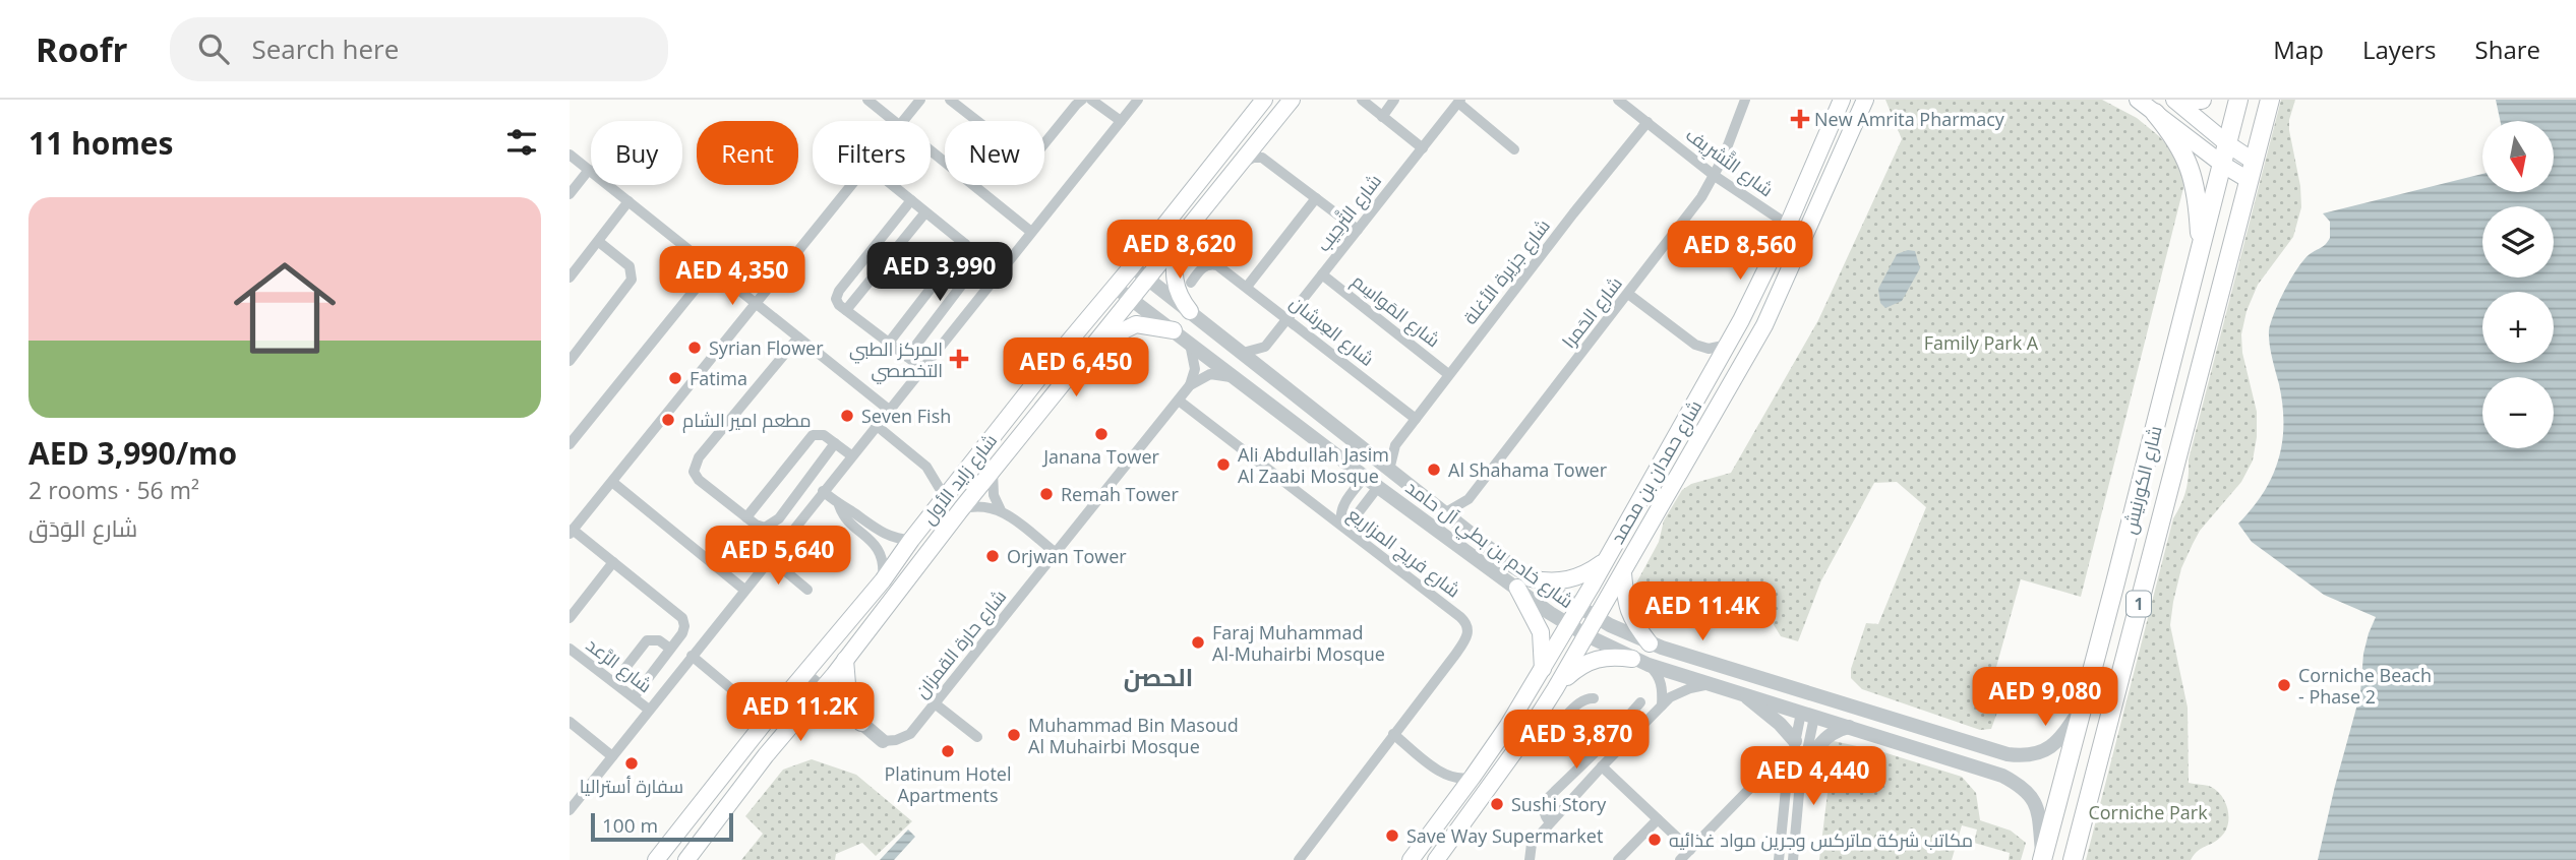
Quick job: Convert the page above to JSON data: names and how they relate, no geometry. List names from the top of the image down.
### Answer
{
  "streets": {
    "highway": ["شارع الكورنيش", "1"],
    "main road": ["شارع حمدان بن محمد", "شارع زايد الأول"],
    "street": [
      "شارع التَّشرِيف",
      "شارع التَّرحِيب",
      "شارع جزيرة الأغلة",
      "شارع المَواسِم",
      "شارع الحَمرا",
      "شارع العِرشان",
      "شارع خادم بن بطي آل حامد",
      "شارع فريج المزاريع",
      "شارع حارة القمزان",
      "شارع الرَّعد"
    ]
  },
  "crossings": [
    ["شارع التَّشرِيف", "شارع جزيرة الأغلة"],
    ["شارع التَّشرِيف", "شارع الحَمرا"],
    ["شارع التَّشرِيف", "شارع حمدان بن محمد"],
    ["شارع التَّرحِيب", "شارع المَواسِم"],
    ["شارع التَّرحِيب", "شارع العِرشان"],
    ["شارع جزيرة الأغلة", "شارع المَواسِم"],
    ["شارع جزيرة الأغلة", "شارع العِرشان"],
    ["شارع جزيرة الأغلة", "شارع خادم بن بطي آل حامد"],
    ["شارع الحَمرا", "شارع خادم بن بطي آل حامد"],
    ["شارع حمدان بن محمد", "شارع خادم بن بطي آل حامد"],
    ["شارع زايد الأول", "شارع خادم بن بطي آل حامد"],
    ["شارع الكورنيش", "شارع خادم بن بطي آل حامد"],
    ["شارع فريج المزاريع", "شارع حارة القمزان"]
  ],
  "districts": ["الحصن"],
  "parks": ["Family Park A", "Corniche Park"],
  "places": {
    "health": ["New Amrita Pharmacy", "المركز الطبي التخصصي"],
    "other": [
      "Syrian Flower",
      "Fatima",
      "Seven Fish",
      "مطعم امير الشام",
      "Janana Tower",
      "Ali Abdullah Jasim Al Zaabi Mosque",
      "Al Shahama Tower",
      "Remah Tower",
      "Orjwan Tower",
      "Faraj Muhammad Al-Muhairbi Mosque",
      "Corniche Beach - Phase 2",
      "Muhammad Bin Masoud Al Muhairbi Mosque",
      "Platinum Hotel Apartments",
      "سفارة أستراليا",
      "Sushi Story",
      "Save Way Supermarket",
      "مكاتب شركة ماتركس وجرين مواد غذائيه"
    ]
  },
  "scale_bar": "100 m",
  "north": "bottom",
  "page": {
    "header": "Roofr",
    "search": "Search here",
    "nav": ["Map", "Layers", "Share"],
    "heading": "11 homes",
    "map_buttons": ["+", "−"],
    "chip": [
      "Buy",
      "Rent",
      "Filters",
      "New"
    ],
    "list": [
      {
        "name": "AED 3,990/mo",
        "note": "2 rooms · 56 m² · شارع الوَدَق"
      }
    ],
    "price": [
      "AED 8,620",
      "AED 8,560",
      "AED 3,990",
      "AED 4,350",
      "AED 6,450",
      "AED 5,640",
      "AED 11.4K",
      "AED 9,080",
      "AED 11.2K",
      "AED 3,870",
      "AED 4,440"
    ],
    "scale": "100 m"
  }
}
